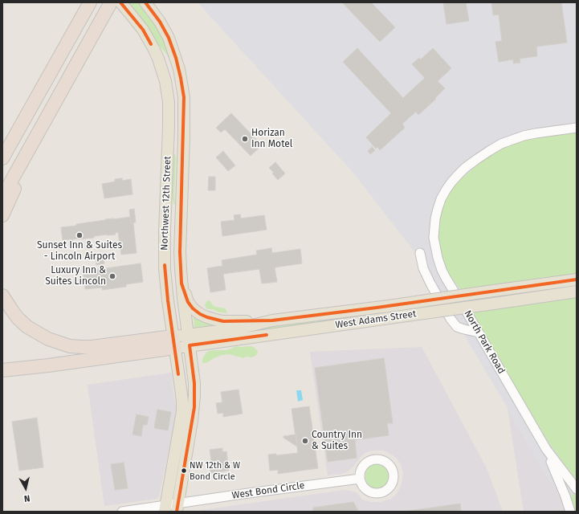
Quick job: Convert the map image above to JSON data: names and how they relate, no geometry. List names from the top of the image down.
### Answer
{
  "streets": {
    "main road": ["Northwest 12th Street", "West Adams Street"],
    "street": ["North Park Road", "West Bond Circle"]
  },
  "crossings": [
    ["Northwest 12th Street", "West Adams Street"],
    ["Northwest 12th Street", "West Bond Circle"]
  ],
  "places": [
    "Horizan Inn Motel",
    "Sunset Inn & Suites - Lincoln Airport",
    "Luxury Inn & Suites Lincoln",
    "Country Inn & Suites",
    "NW 12th & W Bond Circle"
  ],
  "north": "bottom"
}
